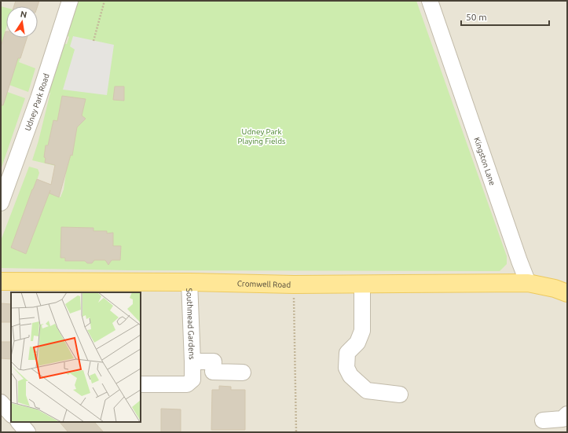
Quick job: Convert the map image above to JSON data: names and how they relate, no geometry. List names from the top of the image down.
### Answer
{
  "streets": {
    "main road": ["Cromwell Road"],
    "street": ["Udney Park Road", "Kingston Lane", "Southmead Gardens"]
  },
  "crossings": [
    ["Kingston Lane", "Cromwell Road"],
    ["Cromwell Road", "Southmead Gardens"]
  ],
  "parks": ["Udney Park Playing Fields"],
  "scale_bar": "50 m",
  "north": "top"
}
